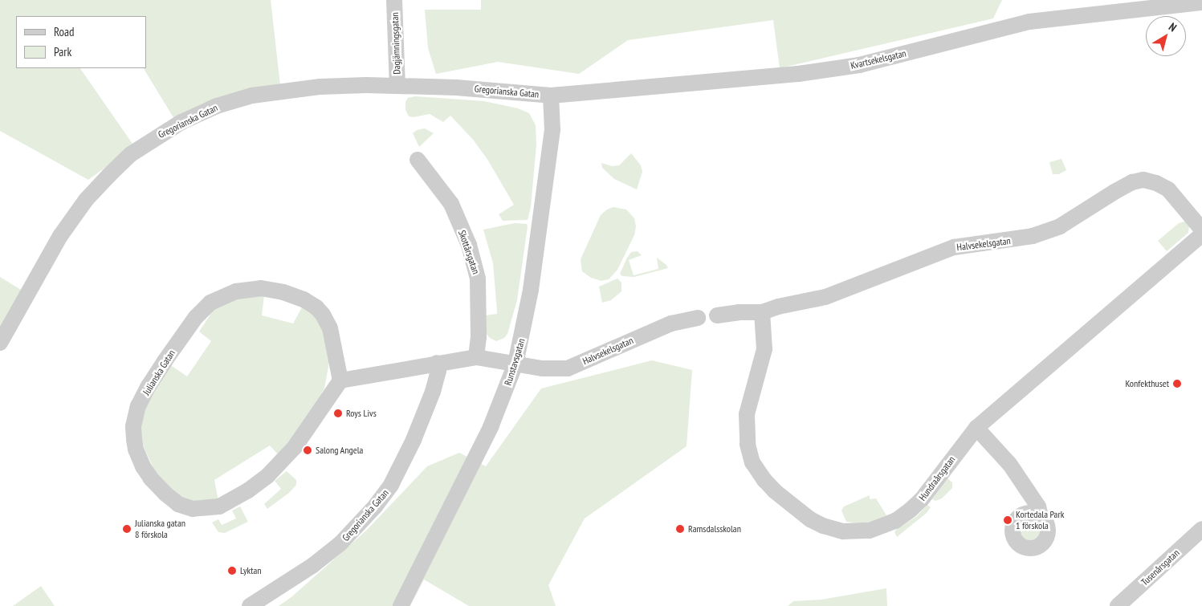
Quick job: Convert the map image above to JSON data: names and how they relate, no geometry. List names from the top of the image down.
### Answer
{
  "streets": {
    "street": [
      "Dagjämningsgatan",
      "Kvartsekelsgatan",
      "Gregorianska Gatan",
      "Halvsekelsgatan",
      "Skottårsgatan",
      "Runstavsgatan",
      "Julianska Gatan",
      "Hundraårsgatan",
      "Tusenårsgatan"
    ]
  },
  "crossings": [
    ["Dagjämningsgatan", "Gregorianska Gatan"],
    ["Kvartsekelsgatan", "Gregorianska Gatan"],
    ["Kvartsekelsgatan", "Runstavsgatan"],
    ["Gregorianska Gatan", "Runstavsgatan"],
    ["Halvsekelsgatan", "Runstavsgatan"],
    ["Halvsekelsgatan", "Hundraårsgatan"]
  ],
  "places": [
    "Konfekthuset",
    "Roys Livs",
    "Salong Angela",
    "Kortedala Park 1 förskola",
    "Julianska gatan 8 förskola",
    "Ramsdalsskolan",
    "Lyktan"
  ],
  "legend": ["Road", "Park"],
  "north": "top right"
}
